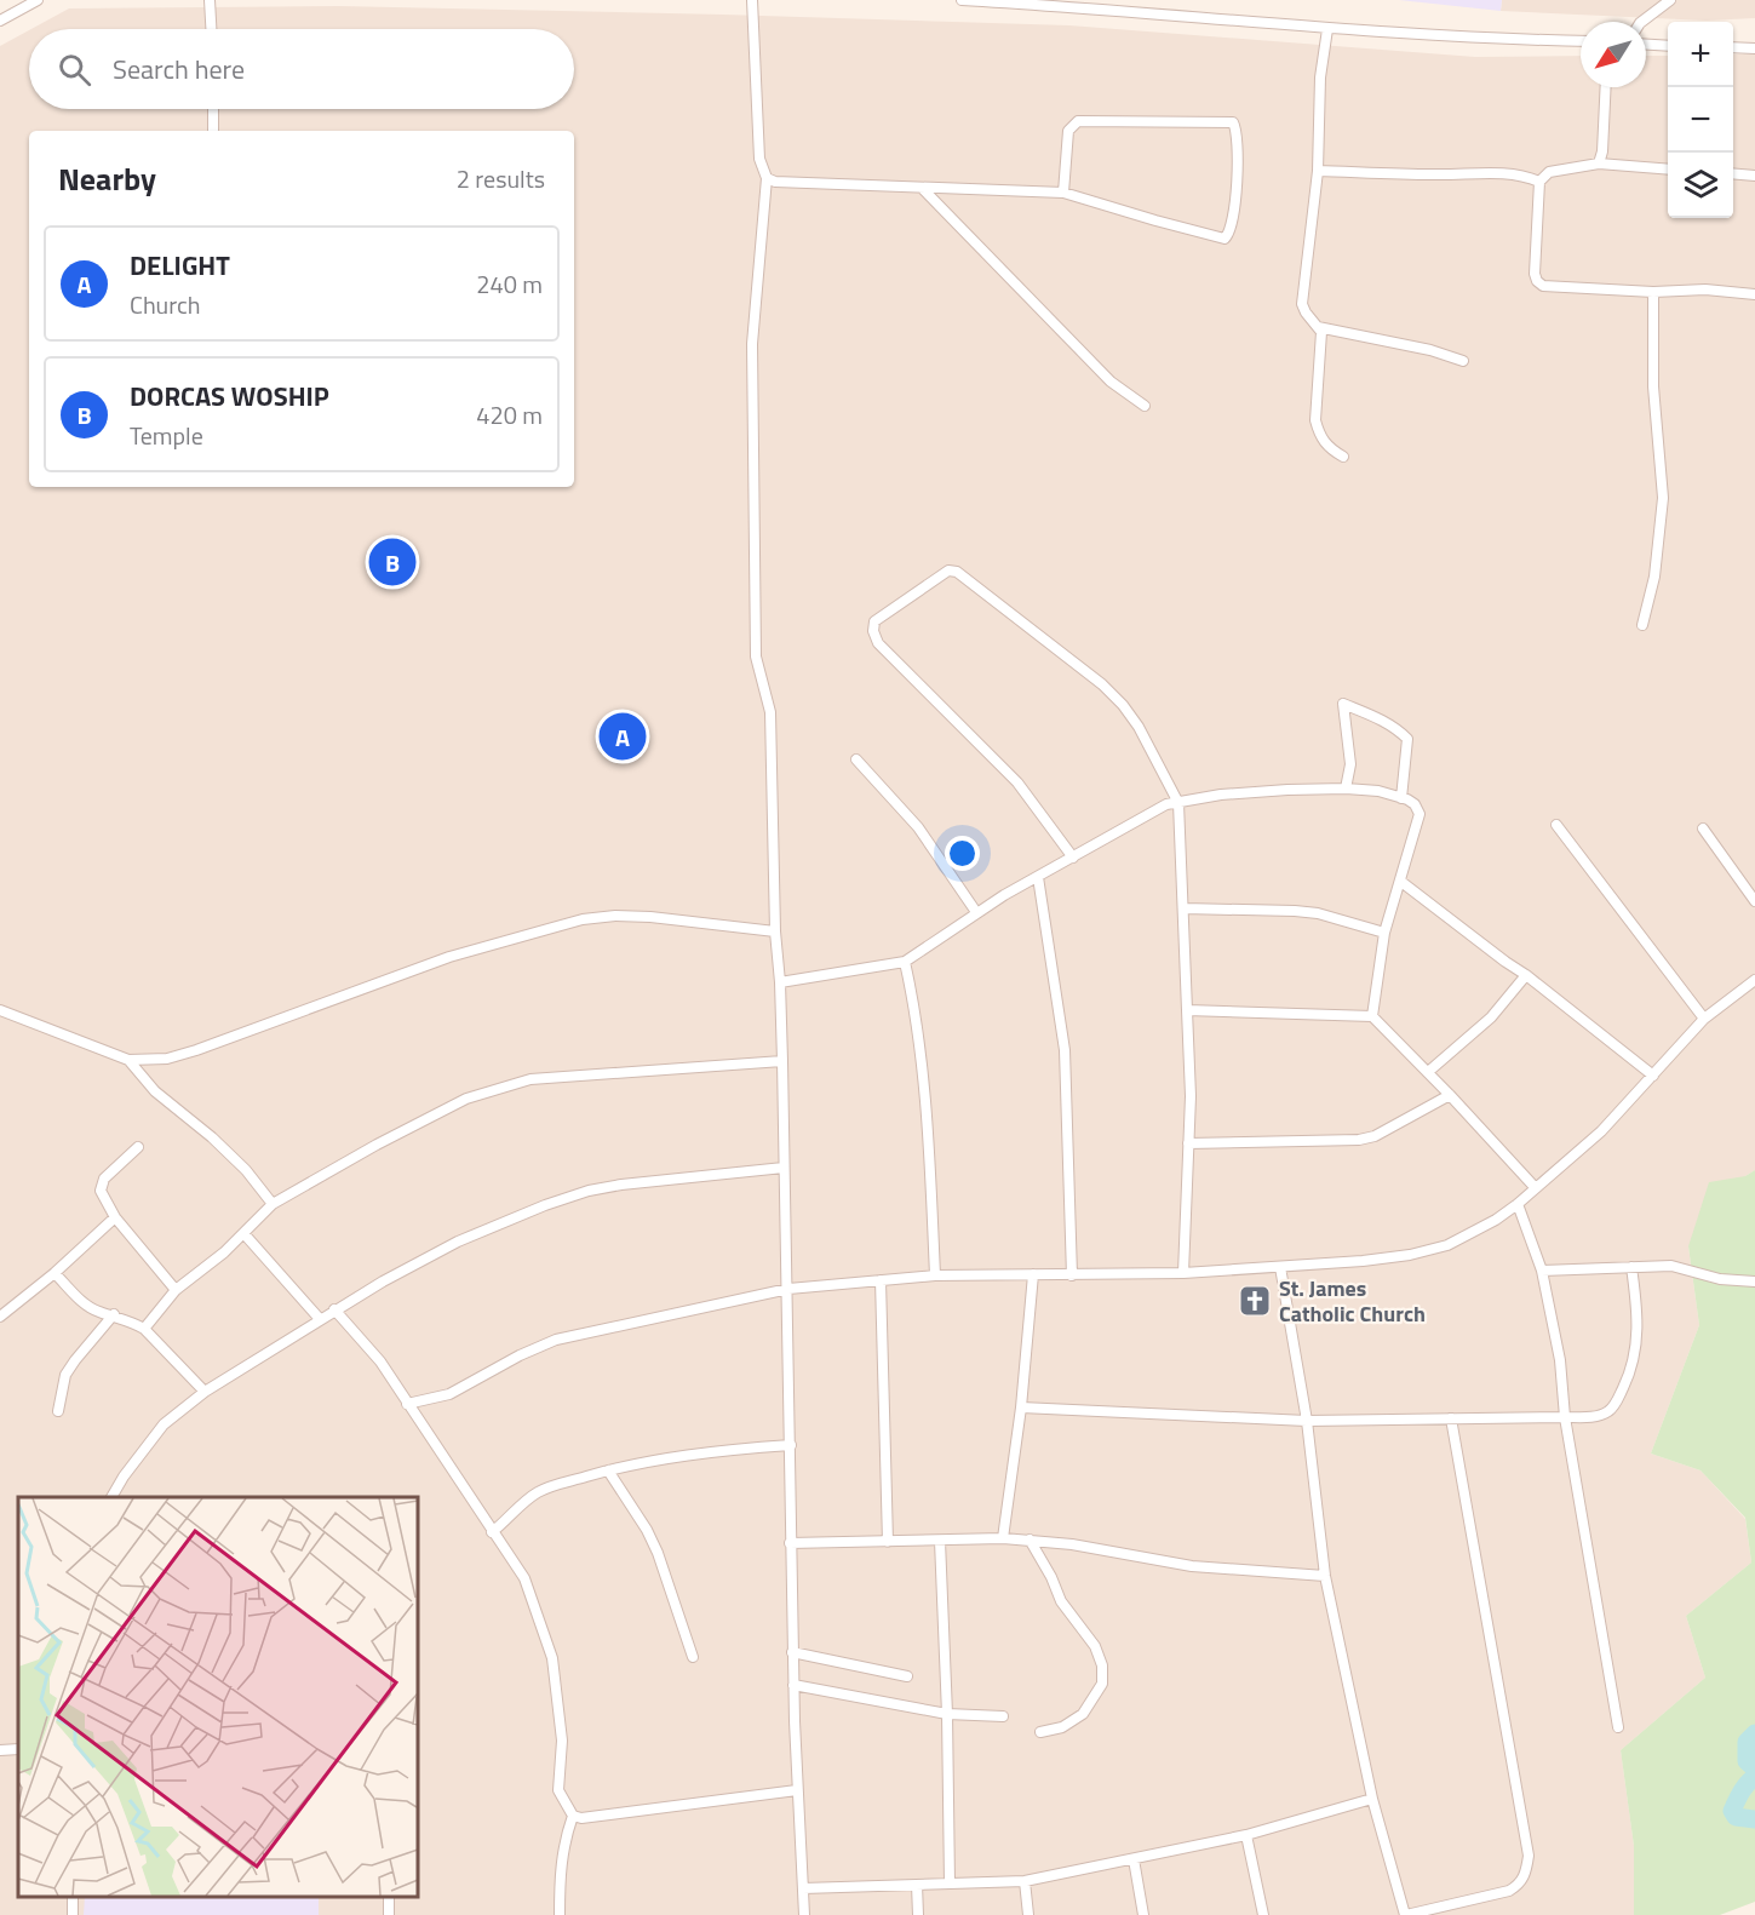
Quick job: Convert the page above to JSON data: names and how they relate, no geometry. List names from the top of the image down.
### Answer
{
  "places": {
    "church": ["St. James Catholic Church"]
  },
  "north": "bottom left",
  "page": {
    "map_buttons": ["+", "−"],
    "search": "Search here",
    "heading": ["Nearby", "2 results"],
    "list": [
      {
        "mark": "A",
        "name": "DELIGHT",
        "note": "Church",
        "value": "240 m"
      },
      {
        "mark": "B",
        "name": "DORCAS WOSHIP",
        "note": "Temple",
        "value": "420 m"
      }
    ],
    "pins": ["B", "A"]
  }
}
